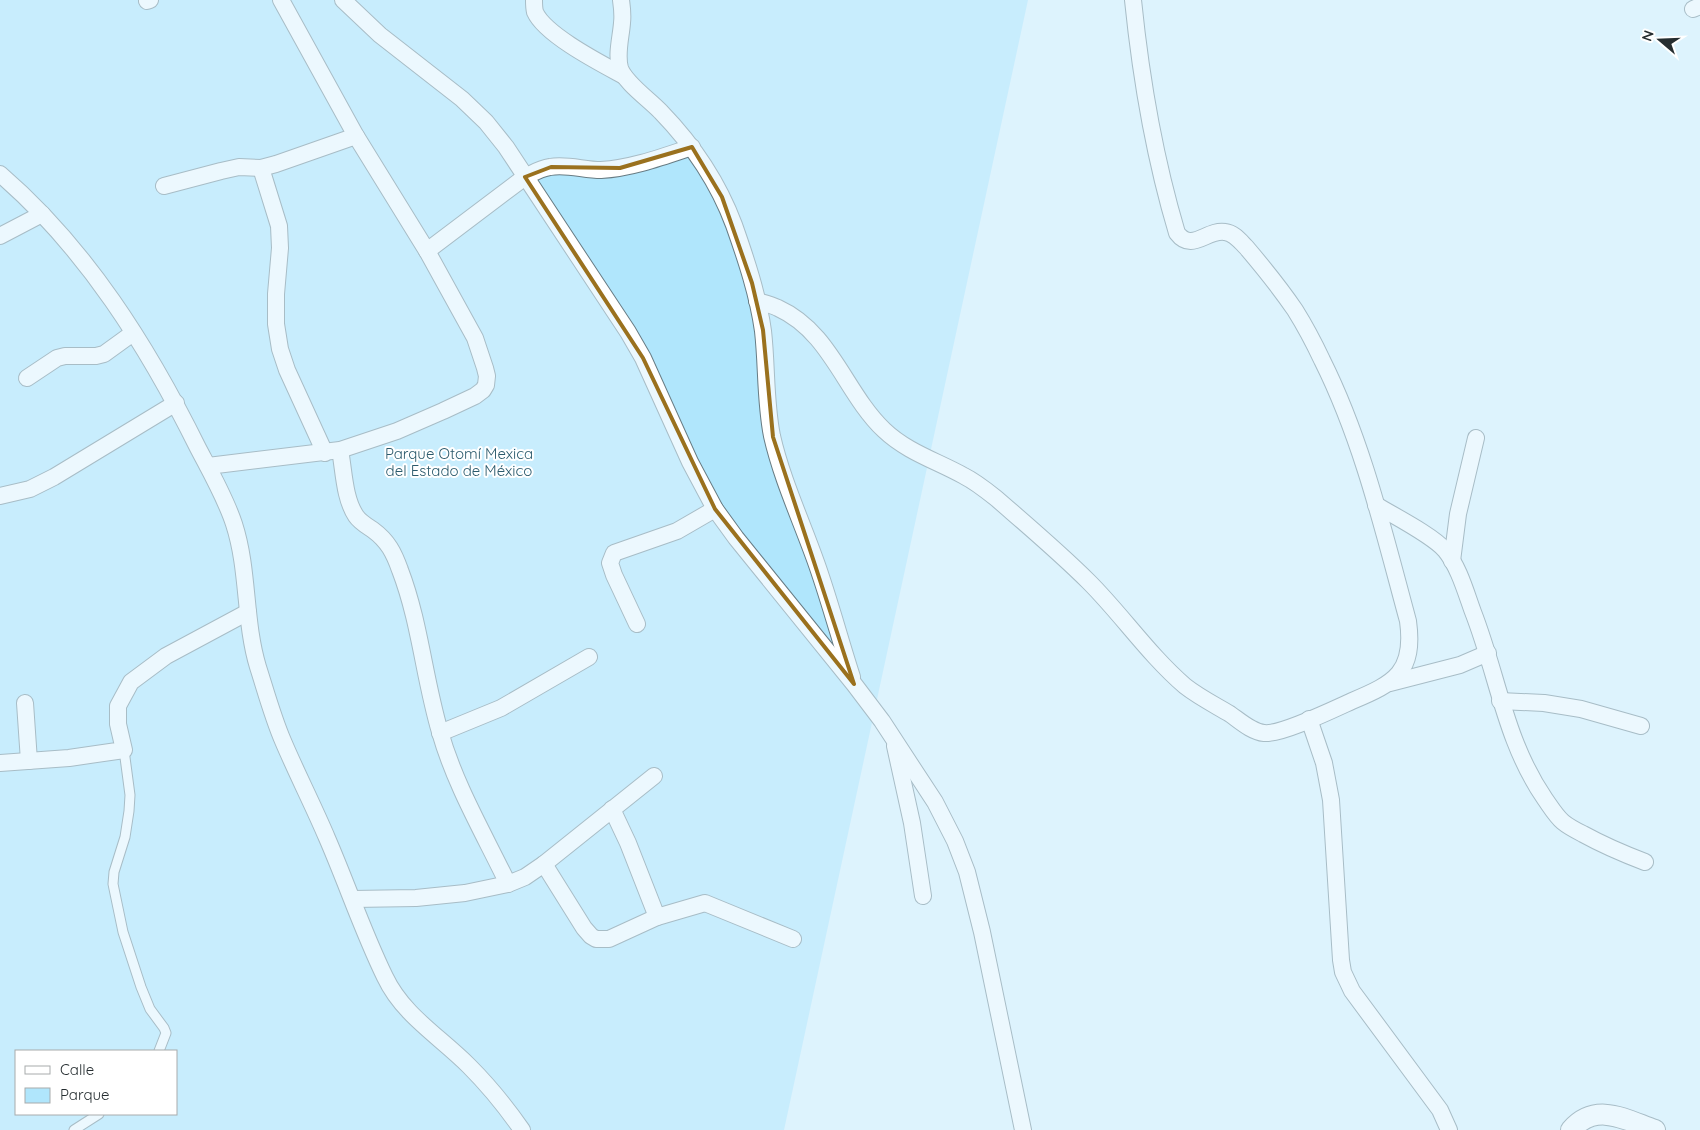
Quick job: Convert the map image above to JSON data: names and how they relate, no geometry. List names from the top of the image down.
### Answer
{
  "parks": ["Parque Otomí Mexica del Estado de México"],
  "legend": ["Calle", "Parque"],
  "north": "left"
}
